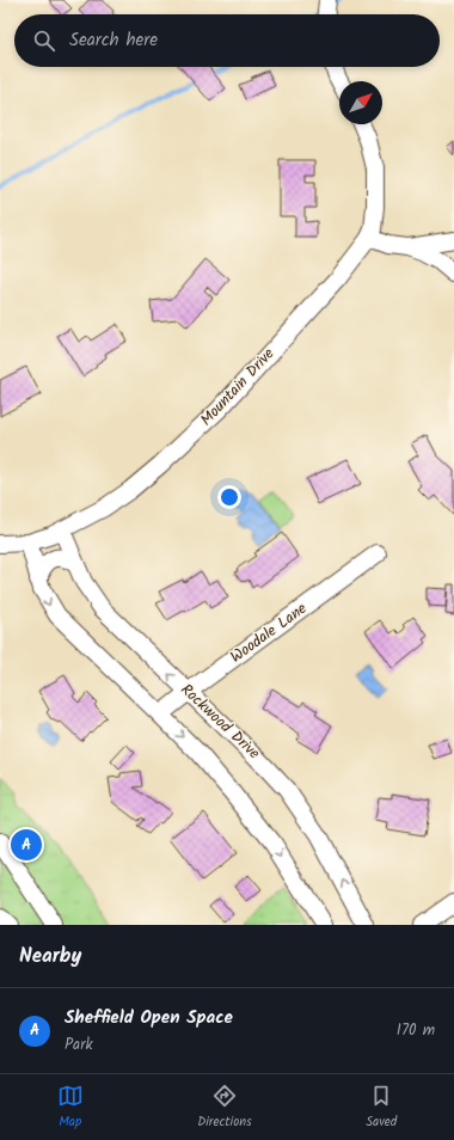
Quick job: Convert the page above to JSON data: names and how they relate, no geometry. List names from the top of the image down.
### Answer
{
  "streets": {
    "street": ["Mountain Drive", "Woodale Lane", "Rockwood Drive"]
  },
  "crossings": [
    ["Mountain Drive", "Rockwood Drive"],
    ["Woodale Lane", "Rockwood Drive"]
  ],
  "north": "top right",
  "page": {
    "search": "Search here",
    "pins": "A",
    "heading": "Nearby",
    "list": [
      {
        "mark": "A",
        "name": "Sheffield Open Space",
        "note": "Park",
        "value": "170 m"
      }
    ],
    "nav": ["Map", "Directions", "Saved"]
  }
}
